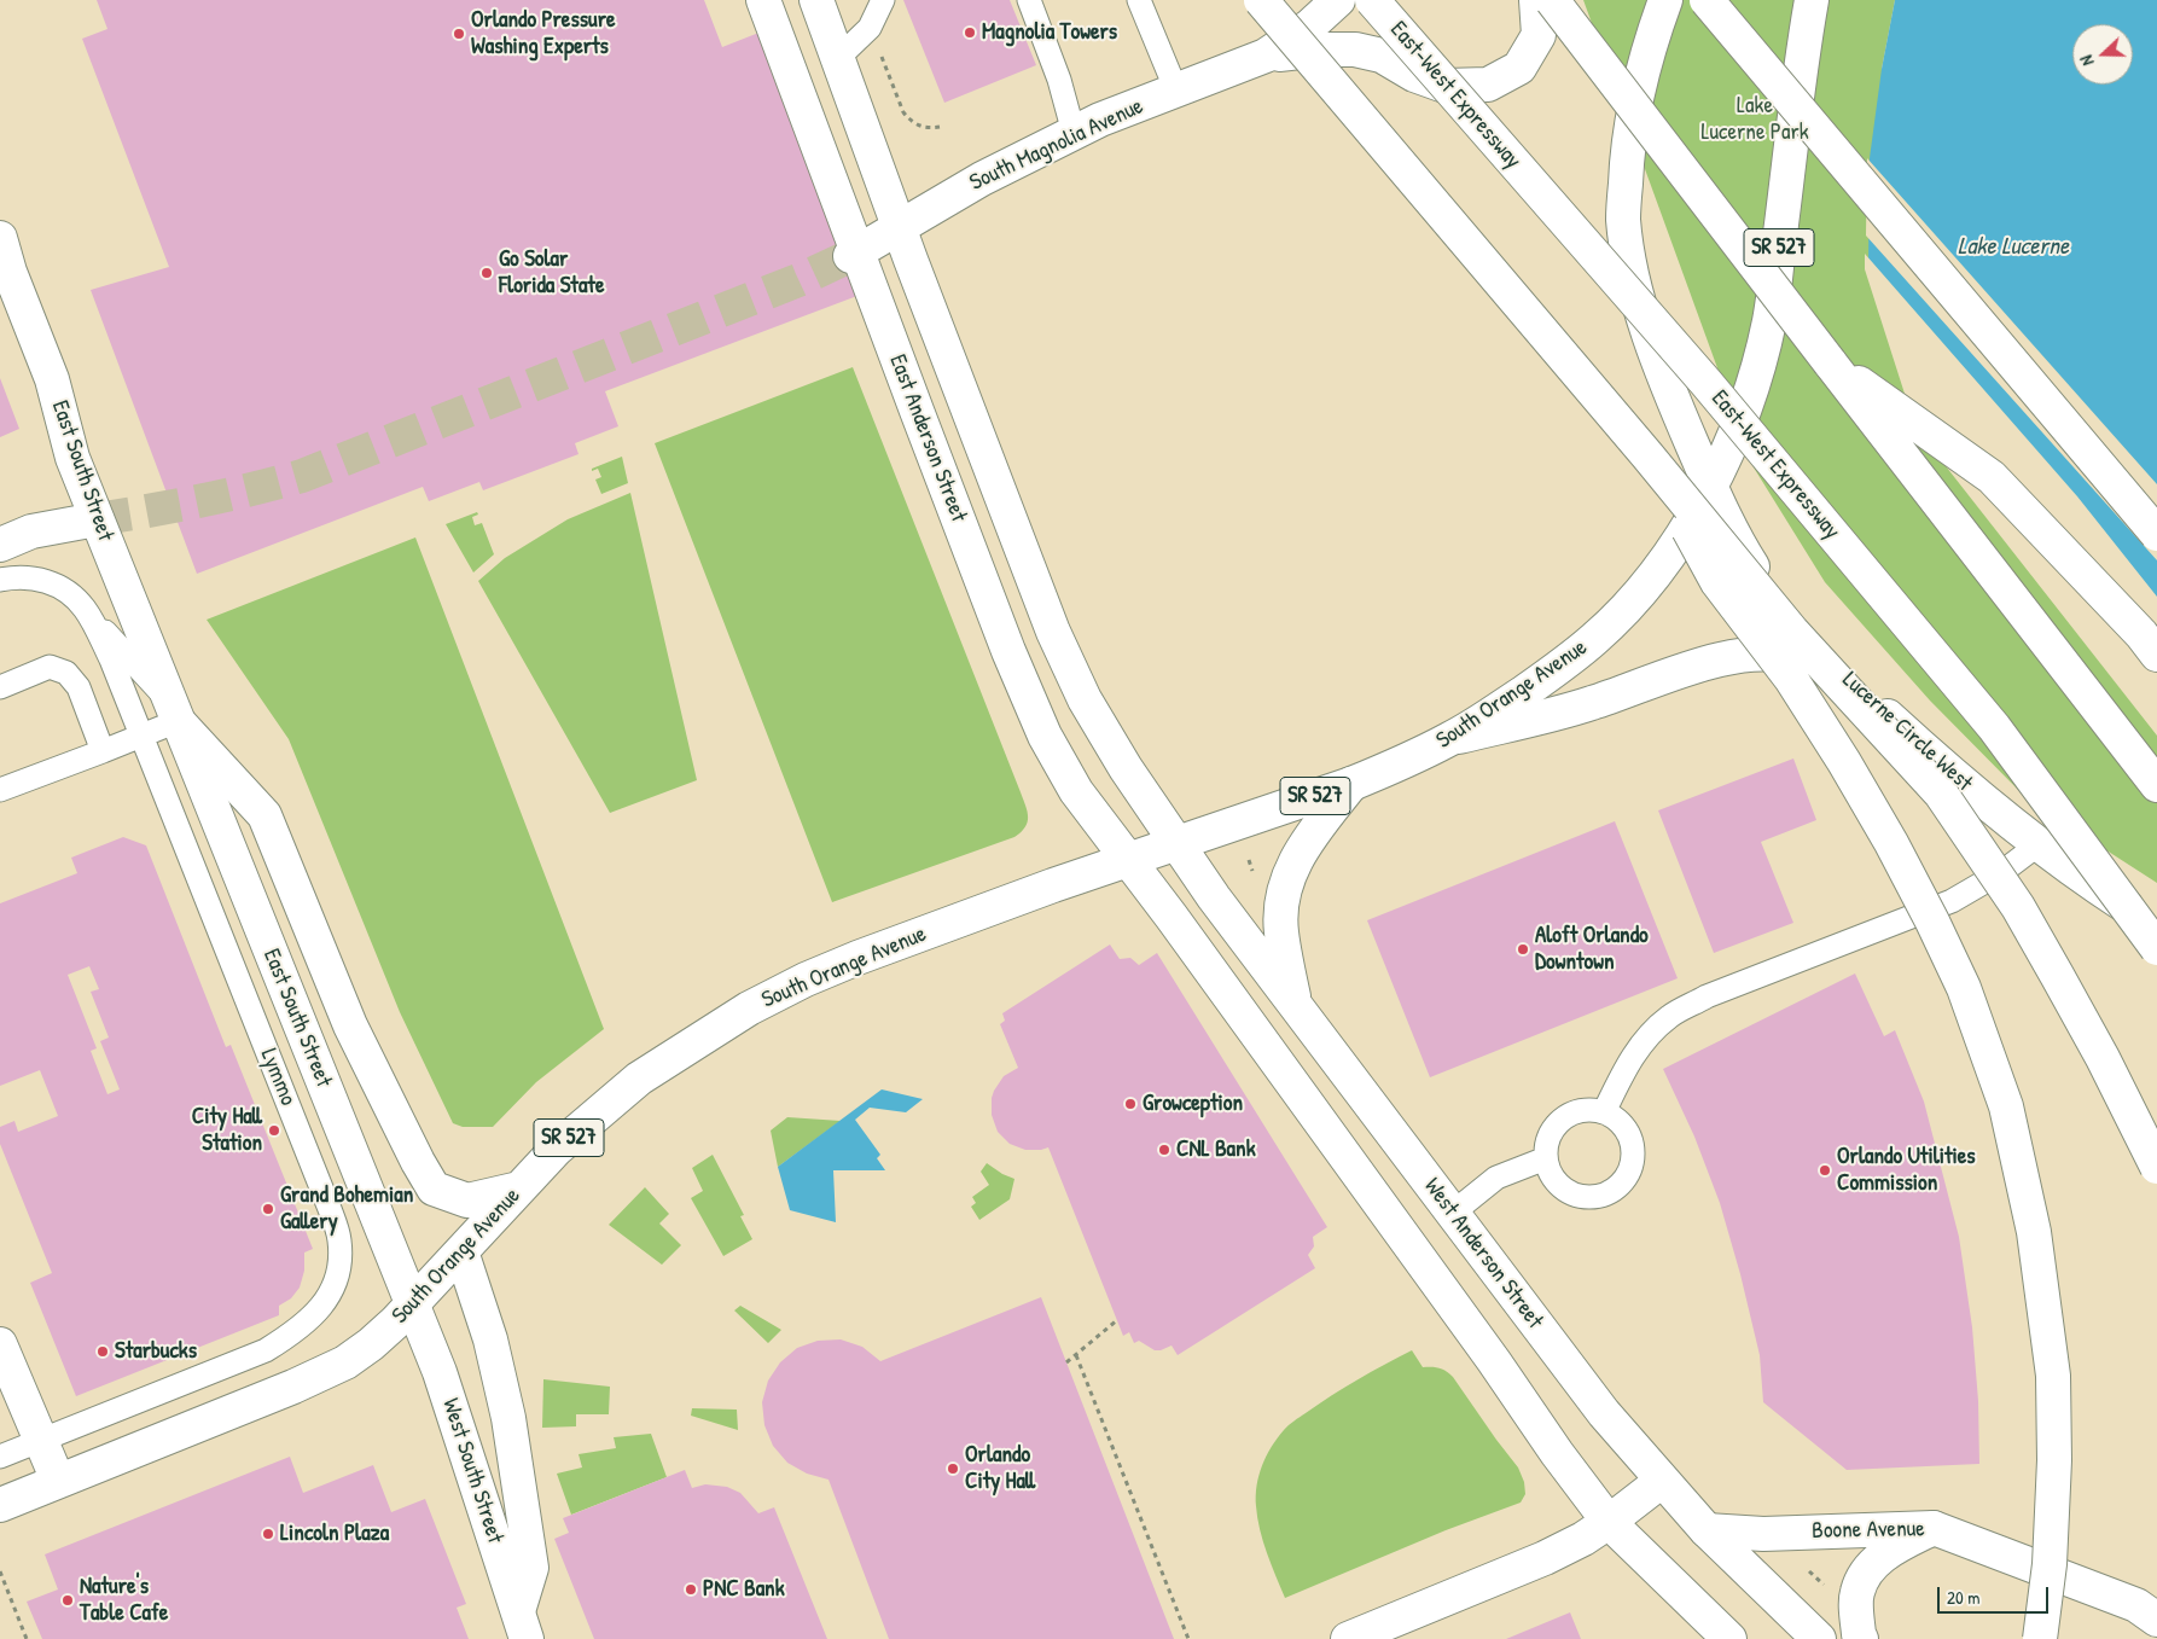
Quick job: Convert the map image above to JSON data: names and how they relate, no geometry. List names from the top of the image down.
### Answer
{
  "streets": {
    "main road": [
      "East-West Expressway",
      "South Magnolia Avenue",
      "SR 527",
      "East Anderson Street",
      "East South Street",
      "South Orange Avenue",
      "Lucerne Circle West",
      "West Anderson Street",
      "West South Street",
      "Boone Avenue"
    ],
    "lane": ["Lymmo"]
  },
  "crossings": [
    ["South Magnolia Avenue", "East Anderson Street"],
    ["East Anderson Street", "South Orange Avenue"],
    ["East South Street", "South Orange Avenue"],
    ["East South Street", "West South Street"],
    ["South Orange Avenue", "Lucerne Circle West"],
    ["South Orange Avenue", "West Anderson Street"],
    ["South Orange Avenue", "West South Street"],
    ["West Anderson Street", "Boone Avenue"]
  ],
  "water": ["Lake Lucerne"],
  "parks": ["Lake Lucerne Park"],
  "places": [
    "Magnolia Towers",
    "Orlando Pressure Washing Experts",
    "Go Solar Florida State",
    "Aloft Orlando Downtown",
    "Growception",
    "City Hall Station",
    "CNL Bank",
    "Orlando Utilities Commission",
    "Grand Bohemian Gallery",
    "Starbucks",
    "Orlando City Hall",
    "Lincoln Plaza",
    "PNC Bank",
    "Nature's Table Cafe"
  ],
  "scale_bar": "20 m",
  "north": "left"
}
